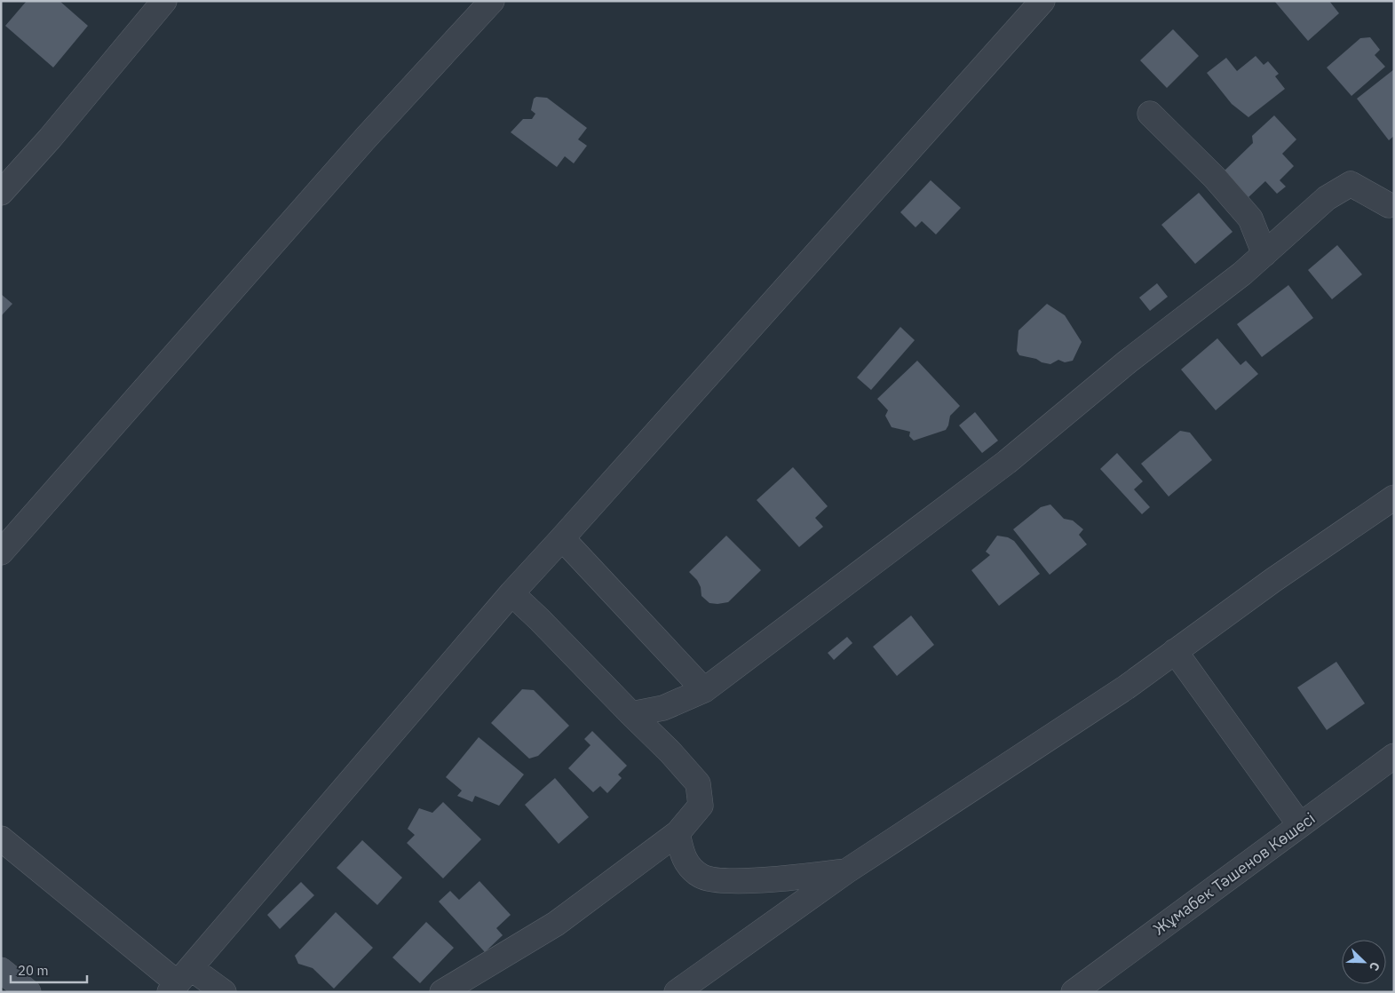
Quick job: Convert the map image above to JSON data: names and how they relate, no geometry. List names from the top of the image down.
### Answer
{
  "streets": {
    "street": ["Жұмабек Тәшенов Көшесі"]
  },
  "scale_bar": "20 m",
  "north": "bottom right"
}
